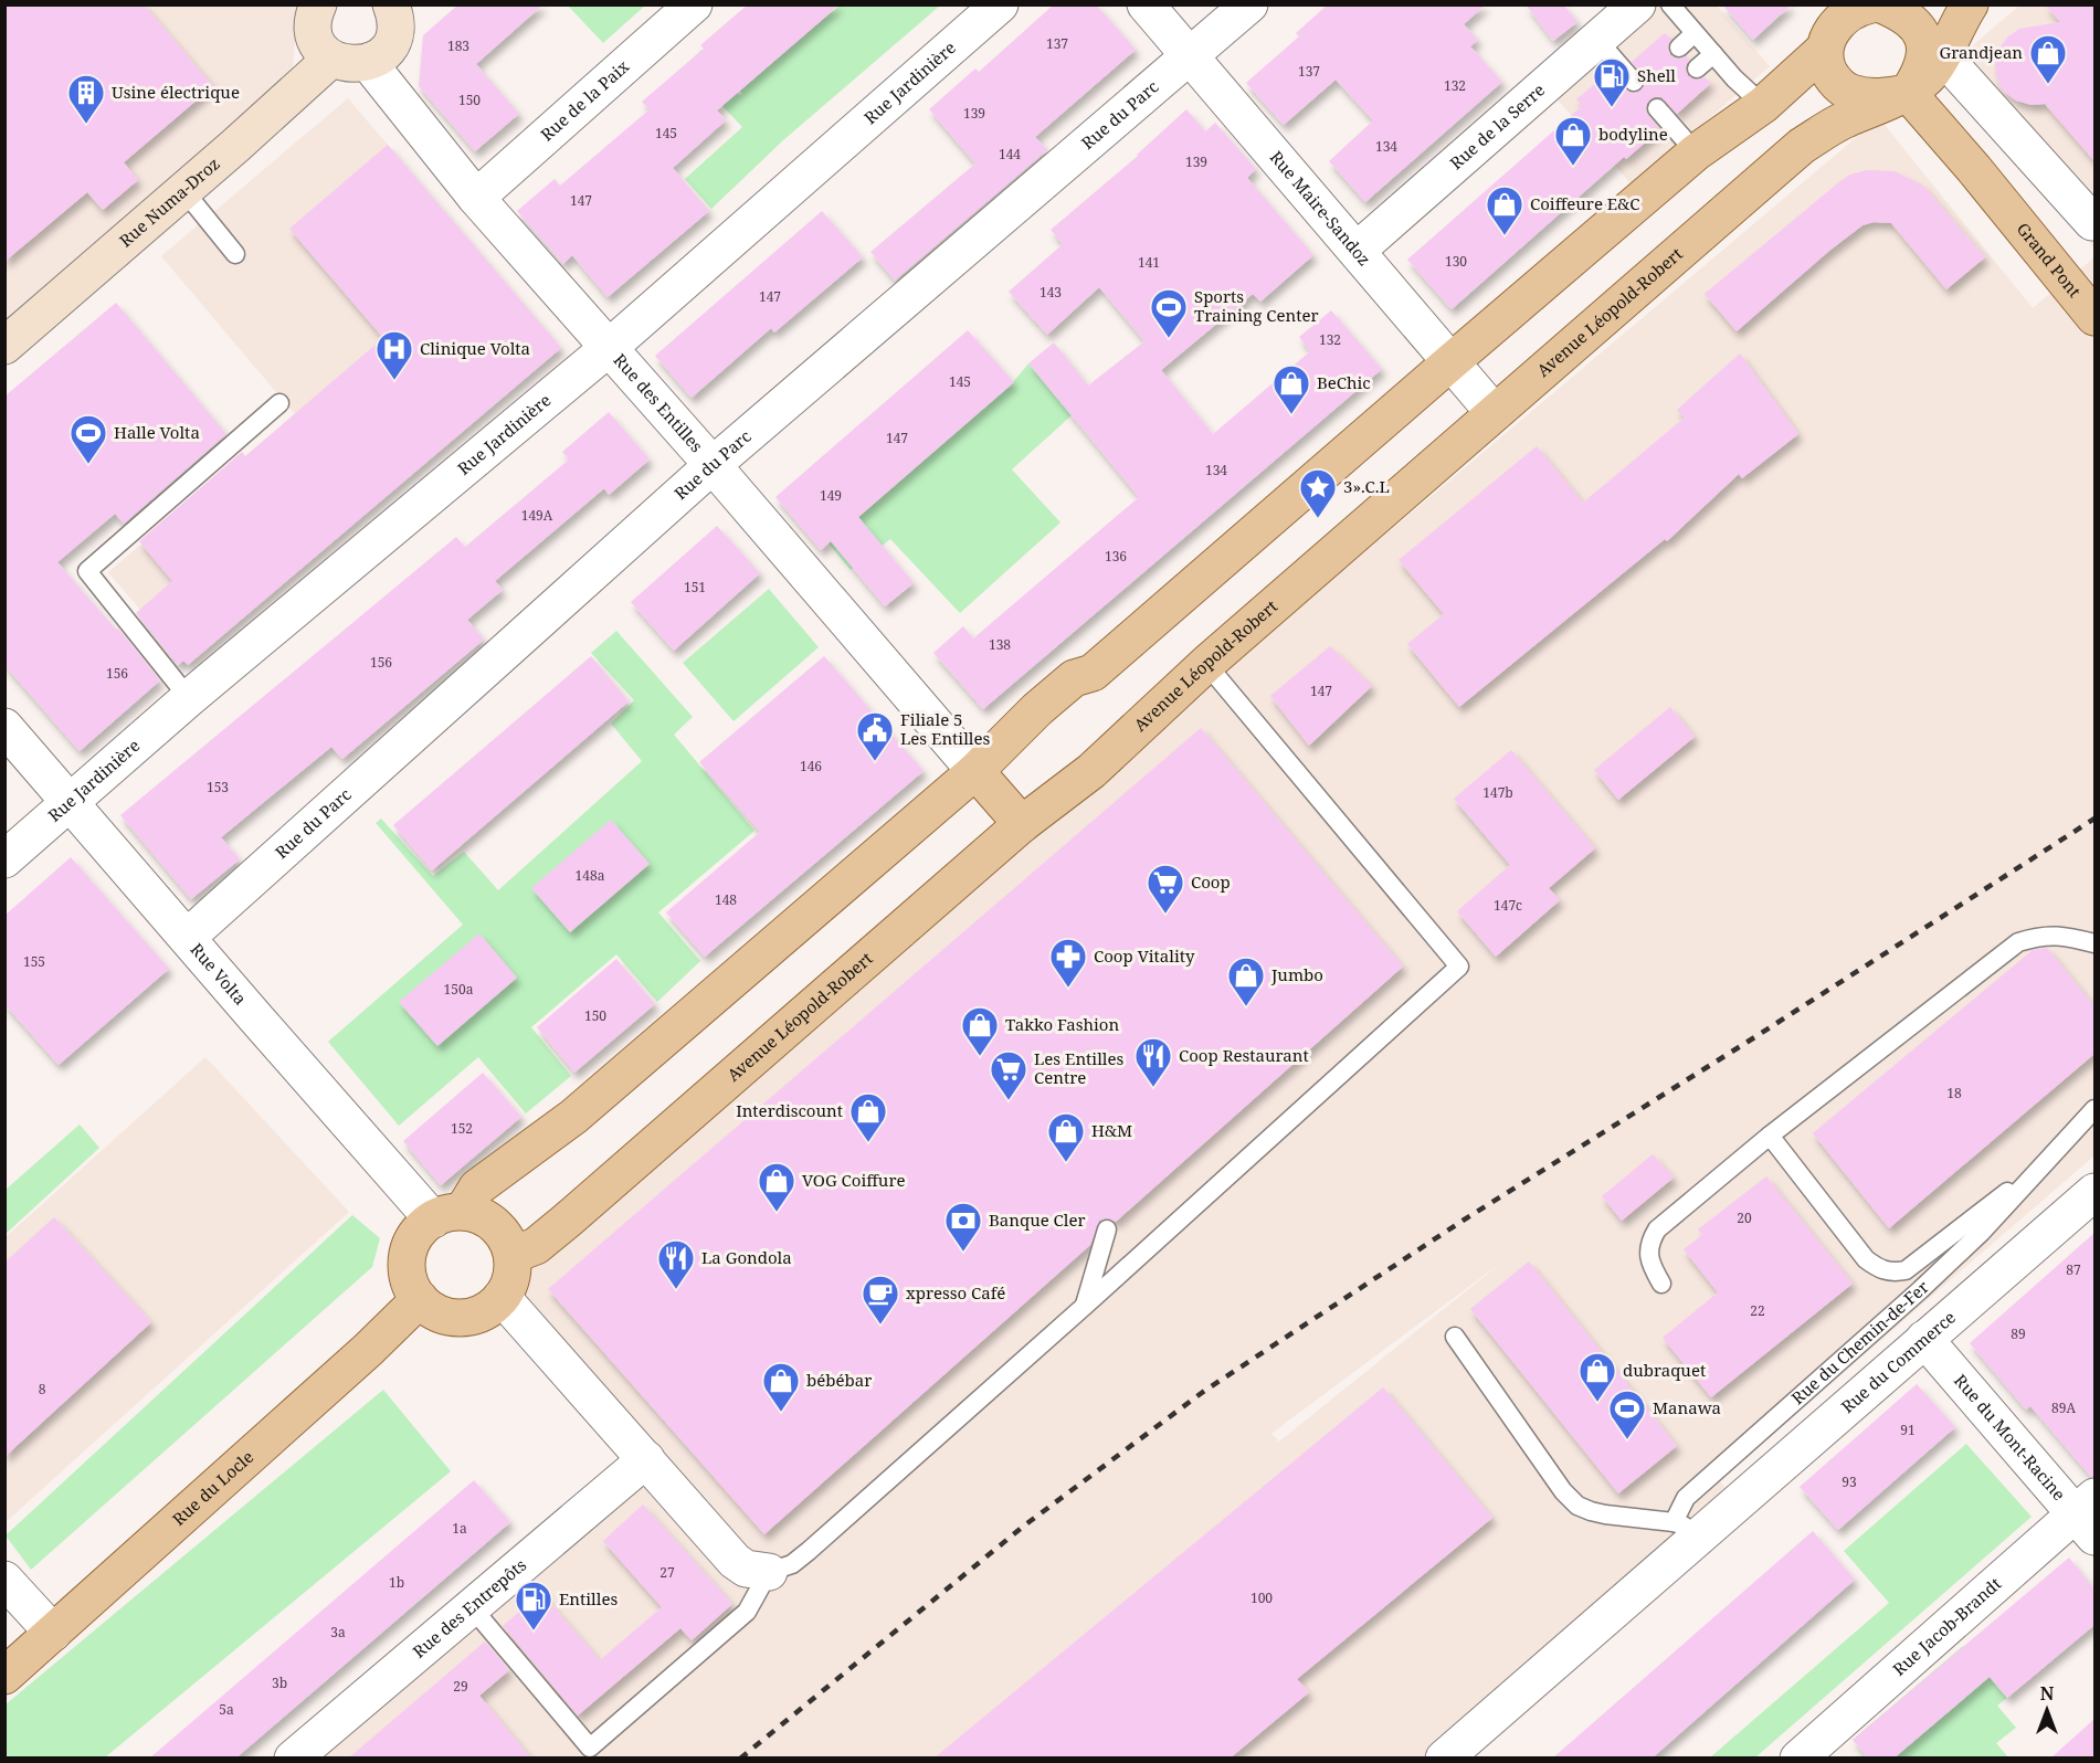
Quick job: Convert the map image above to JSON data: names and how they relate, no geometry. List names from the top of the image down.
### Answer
{
  "streets": {
    "main road": [
      "Rue Numa-Droz",
      "Grand Pont",
      "Avenue Léopold-Robert",
      "Rue du Locle"
    ],
    "street": [
      "Rue Jardinière",
      "Rue de la Paix",
      "Rue du Parc",
      "Rue de la Serre",
      "Rue Maire-Sandoz",
      "Rue des Entilles",
      "Rue Volta",
      "Rue du Commerce",
      "Rue du Mont-Racine",
      "Rue des Entrepôts",
      "Rue Jacob-Brandt"
    ],
    "lane": ["Rue du Chemin-de-Fer"]
  },
  "crossings": [
    ["Rue Jardinière", "Rue des Entilles"],
    ["Rue Jardinière", "Rue Volta"],
    ["Rue de la Paix", "Rue des Entilles"],
    ["Rue du Parc", "Rue Maire-Sandoz"],
    ["Rue du Parc", "Rue des Entilles"],
    ["Rue du Parc", "Rue Volta"],
    ["Rue de la Serre", "Rue Maire-Sandoz"],
    ["Rue Maire-Sandoz", "Avenue Léopold-Robert"],
    ["Grand Pont", "Avenue Léopold-Robert"],
    ["Avenue Léopold-Robert", "Rue Volta"],
    ["Avenue Léopold-Robert", "Rue du Locle"],
    ["Rue Volta", "Rue du Locle"],
    ["Rue du Chemin-de-Fer", "Rue du Commerce"],
    ["Rue du Commerce", "Rue du Mont-Racine"],
    ["Rue du Mont-Racine", "Rue Jacob-Brandt"]
  ],
  "places": {
    "shop": [
      "Grandjean",
      "bodyline",
      "Coiffeure E&C",
      "BeChic",
      "Jumbo",
      "Takko Fashion",
      "Interdiscount",
      "H&M",
      "VOG Coiffure",
      "dubraquet",
      "bébébar"
    ],
    "fuel station": ["Shell", "Entilles"],
    "building": ["Usine électrique"],
    "sports": ["Sports Training Center", "Halle Volta", "Manawa"],
    "hospital": ["Clinique Volta"],
    "place": ["3».C.L"],
    "public building": ["Filiale 5 Les Entilles"],
    "supermarket": ["Coop", "Les Entilles Centre"],
    "pharmacy": ["Coop Vitality"],
    "restaurant": ["Coop Restaurant", "La Gondola"],
    "bank": ["Banque Cler"],
    "cafe": ["xpresso Café"]
  },
  "house_numbers": [
    "137",
    "183",
    "137",
    "132",
    "150",
    "139",
    "145",
    "134",
    "144",
    "139",
    "147",
    "130",
    "141",
    "143",
    "147",
    "132",
    "145",
    "147",
    "134",
    "149",
    "149A",
    "136",
    "151",
    "138",
    "156",
    "156",
    "147",
    "146",
    "153",
    "147b",
    "148a",
    "148",
    "147c",
    "155",
    "150a",
    "150",
    "18",
    "152",
    "20",
    "87",
    "22",
    "89",
    "8",
    "89A",
    "91",
    "93",
    "1a",
    "27",
    "1b",
    "100",
    "3a",
    "3b",
    "29",
    "5a"
  ],
  "north": "top"
}
